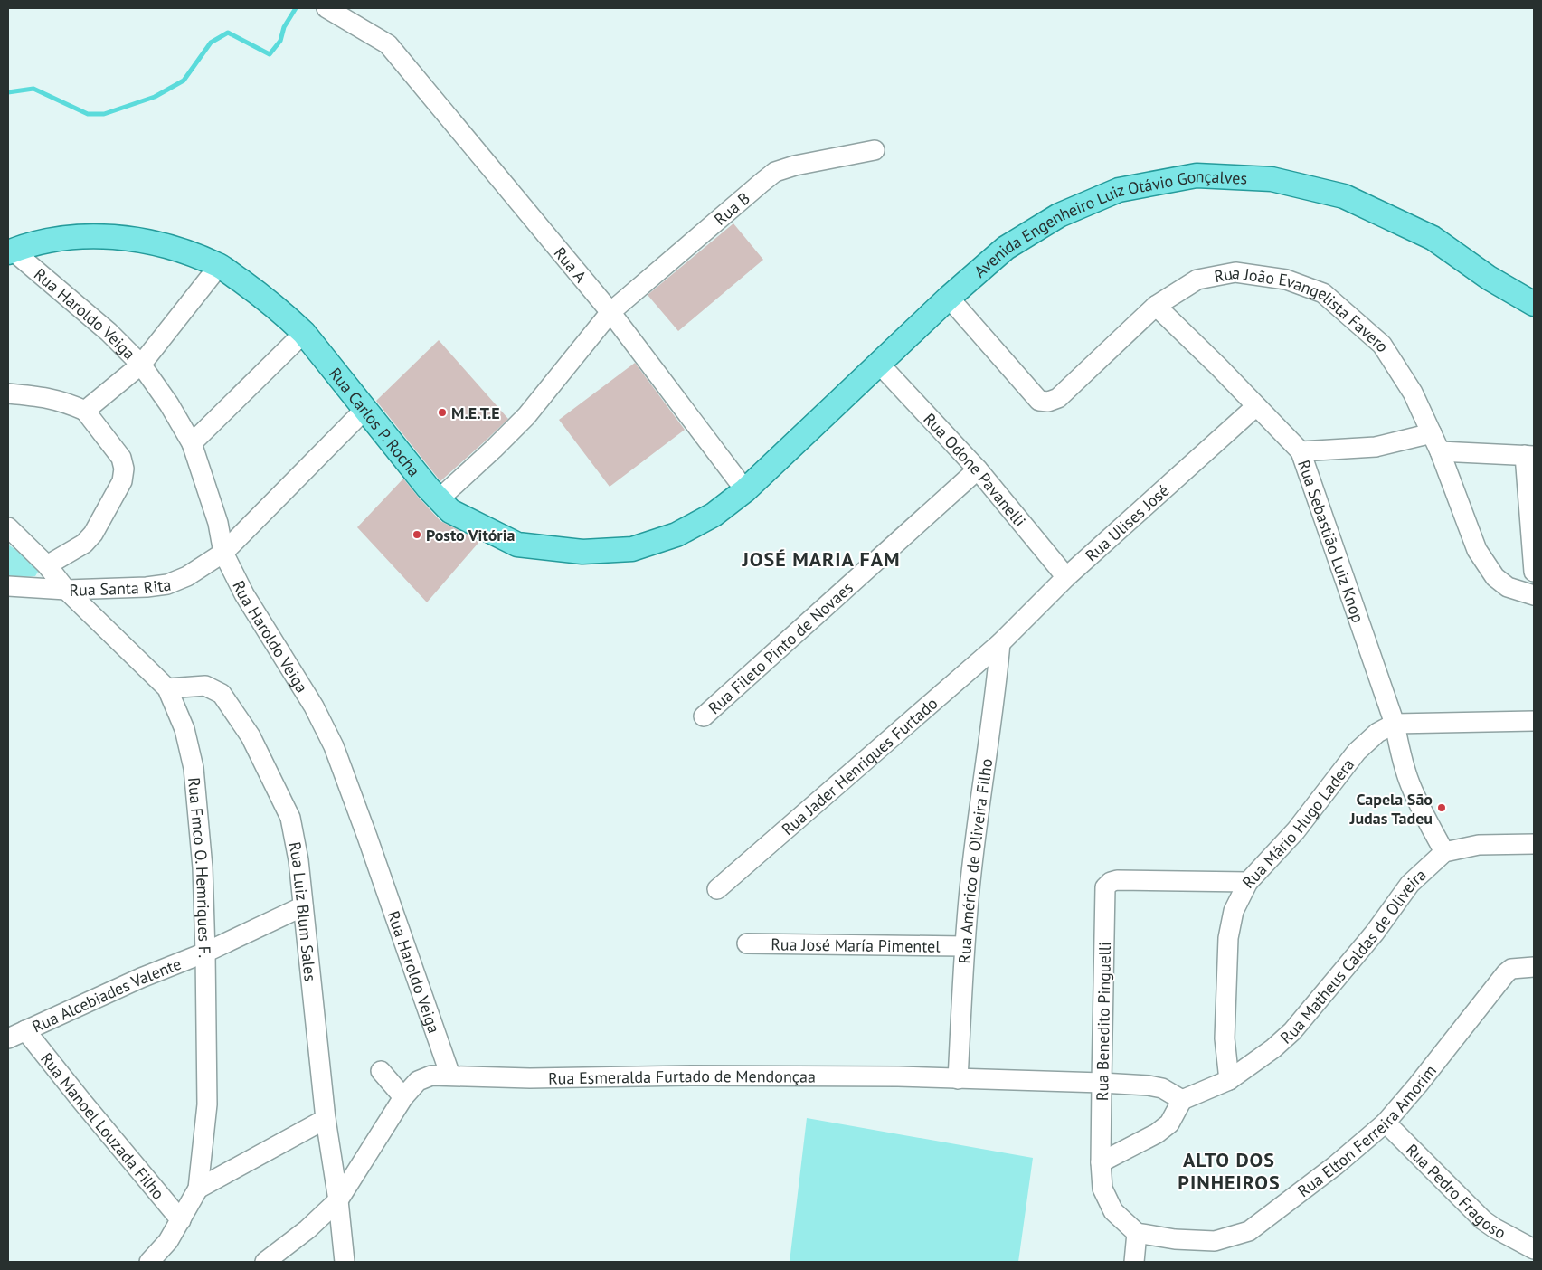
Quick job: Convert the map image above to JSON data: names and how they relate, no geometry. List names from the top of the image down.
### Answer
{
  "streets": {
    "main road": ["Avenida Engenheiro Luiz Otávio Gonçalves", "Rua Carlos P. Rocha"],
    "street": [
      "Rua B",
      "Rua A",
      "Rua Haroldo Veiga",
      "Rua João Evangelista Favero",
      "Rua Odone Pavanelli",
      "Rua Ulises José",
      "Rua Sebastião Luiz Knop",
      "Rua Santa Rita",
      "Rua Fileto Pinto de Novaes",
      "Rua Jader Henriques Furtado",
      "Rua Mário Hugo Ladera",
      "Rua Américo de Oliveira Filho",
      "Rua Fmco O. Hemriques F.",
      "Rua Luiz Blum Sales",
      "Rua José María Pimentel",
      "Rua Matheus Caldas de Oliveira",
      "Rua Alcebiades Valente",
      "Rua Benedito Pinguelli",
      "Rua Esmeralda Furtado de Mendonçaa",
      "Rua Manoel Louzada Filho",
      "Rua Elton Ferreira Amorim",
      "Rua Pedro Fragoso"
    ]
  },
  "crossings": [
    ["Rua B", "Rua A"],
    ["Rua B", "Rua Carlos P. Rocha"],
    ["Avenida Engenheiro Luiz Otávio Gonçalves", "Rua A"],
    ["Avenida Engenheiro Luiz Otávio Gonçalves", "Rua João Evangelista Favero"],
    ["Avenida Engenheiro Luiz Otávio Gonçalves", "Rua Carlos P. Rocha"],
    ["Avenida Engenheiro Luiz Otávio Gonçalves", "Rua Odone Pavanelli"],
    ["Rua A", "Rua Carlos P. Rocha"],
    ["Rua Haroldo Veiga", "Rua Carlos P. Rocha"],
    ["Rua Haroldo Veiga", "Rua Santa Rita"],
    ["Rua Haroldo Veiga", "Rua Esmeralda Furtado de Mendonçaa"],
    ["Rua João Evangelista Favero", "Rua Sebastião Luiz Knop"],
    ["Rua Carlos P. Rocha", "Rua Santa Rita"],
    ["Rua Odone Pavanelli", "Rua Ulises José"],
    ["Rua Odone Pavanelli", "Rua Fileto Pinto de Novaes"],
    ["Rua Ulises José", "Rua Sebastião Luiz Knop"],
    ["Rua Ulises José", "Rua Jader Henriques Furtado"],
    ["Rua Ulises José", "Rua Américo de Oliveira Filho"],
    ["Rua Sebastião Luiz Knop", "Rua Mário Hugo Ladera"],
    ["Rua Sebastião Luiz Knop", "Rua Matheus Caldas de Oliveira"],
    ["Rua Santa Rita", "Rua Fmco O. Hemriques F."],
    ["Rua Jader Henriques Furtado", "Rua Américo de Oliveira Filho"],
    ["Rua Mário Hugo Ladera", "Rua Matheus Caldas de Oliveira"],
    ["Rua Mário Hugo Ladera", "Rua Benedito Pinguelli"],
    ["Rua Américo de Oliveira Filho", "Rua José María Pimentel"],
    ["Rua Américo de Oliveira Filho", "Rua Esmeralda Furtado de Mendonçaa"],
    ["Rua Fmco O. Hemriques F.", "Rua Luiz Blum Sales"],
    ["Rua Fmco O. Hemriques F.", "Rua Alcebiades Valente"],
    ["Rua Fmco O. Hemriques F.", "Rua Manoel Louzada Filho"],
    ["Rua Luiz Blum Sales", "Rua Alcebiades Valente"],
    ["Rua Luiz Blum Sales", "Rua Esmeralda Furtado de Mendonçaa"],
    ["Rua Matheus Caldas de Oliveira", "Rua Esmeralda Furtado de Mendonçaa"],
    ["Rua Alcebiades Valente", "Rua Manoel Louzada Filho"],
    ["Rua Benedito Pinguelli", "Rua Esmeralda Furtado de Mendonçaa"],
    ["Rua Elton Ferreira Amorim", "Rua Pedro Fragoso"]
  ],
  "districts": ["JOSÉ MARIA FAM", "ALTO DOS PINHEIROS"],
  "places": ["M.E.T.E", "Posto Vitória", "Capela São Judas Tadeu"]
}
